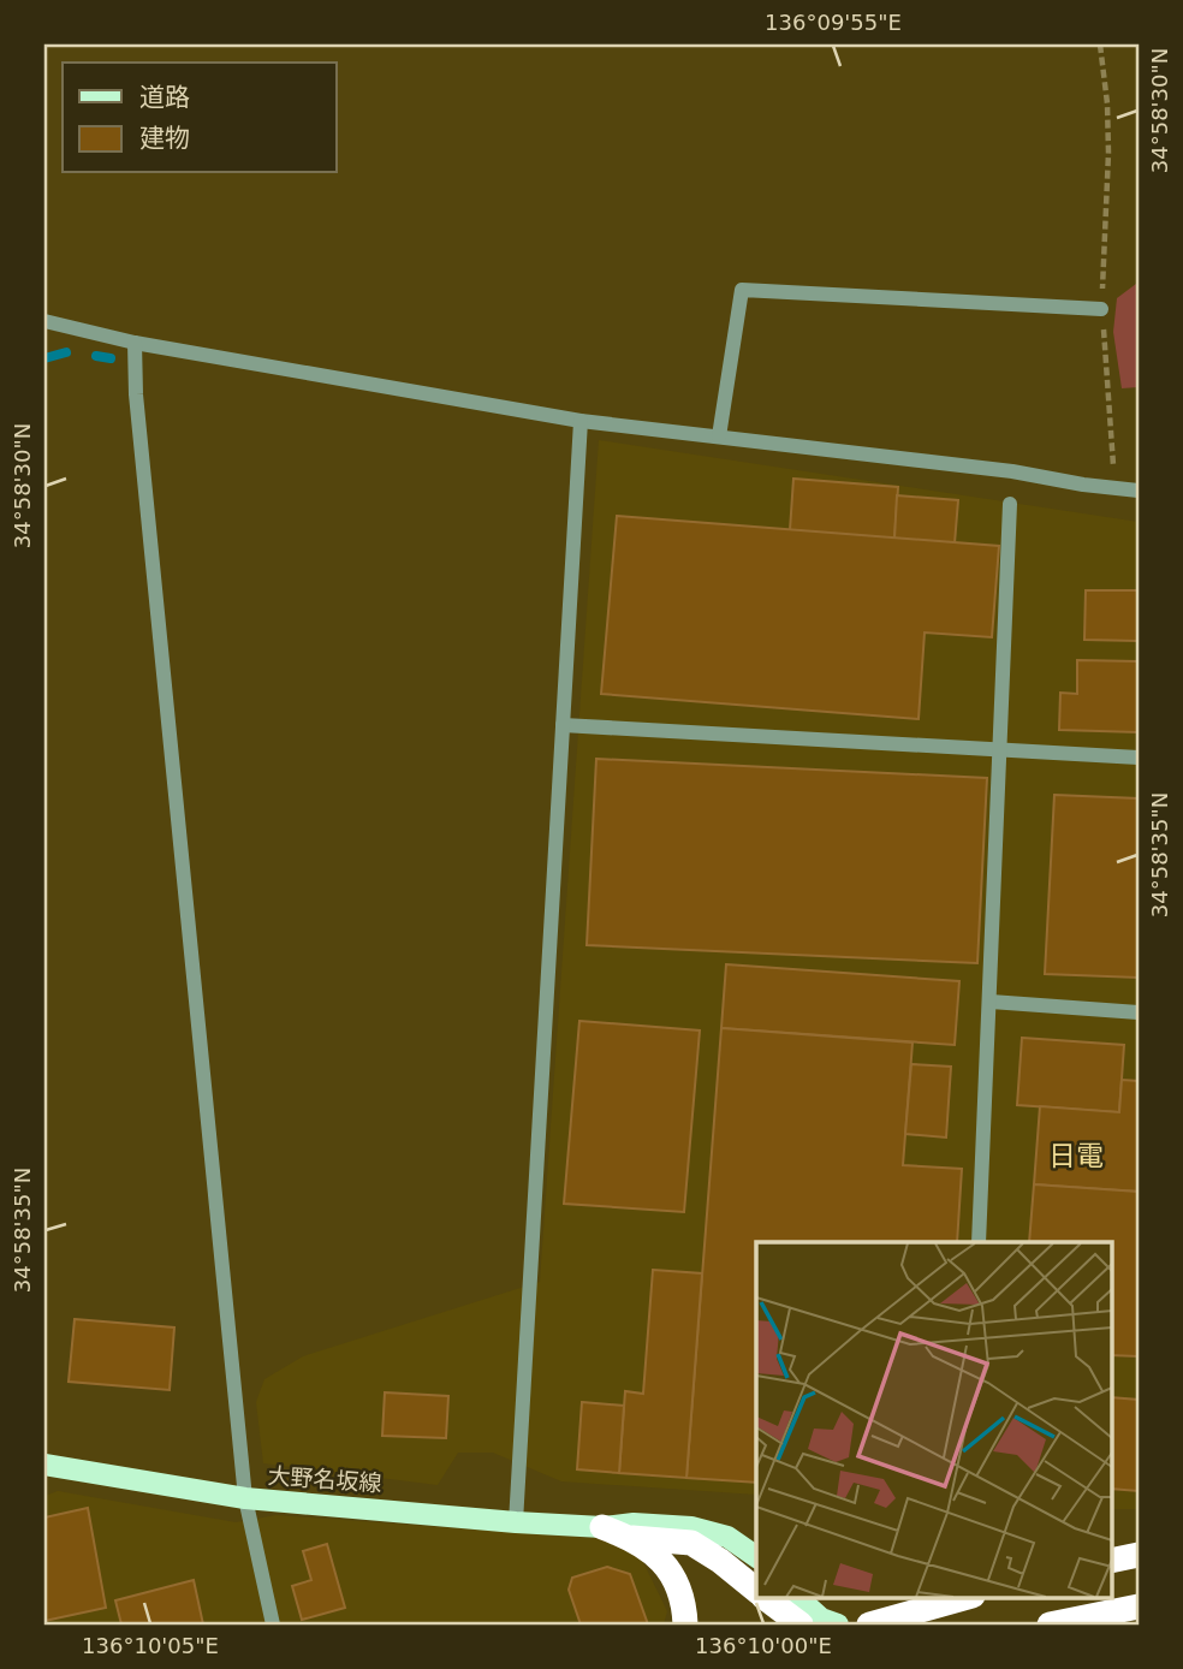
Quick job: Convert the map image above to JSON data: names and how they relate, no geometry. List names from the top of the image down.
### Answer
{
  "streets": {
    "main road": ["大野名坂線"]
  },
  "districts": ["日電"],
  "legend": ["道路", "建物"],
  "coordinates": [
    "136°09'55\"E",
    "34°58'30\"N",
    "34°58'35\"N",
    "136°10'05\"E",
    "136°10'00\"E"
  ]
}
